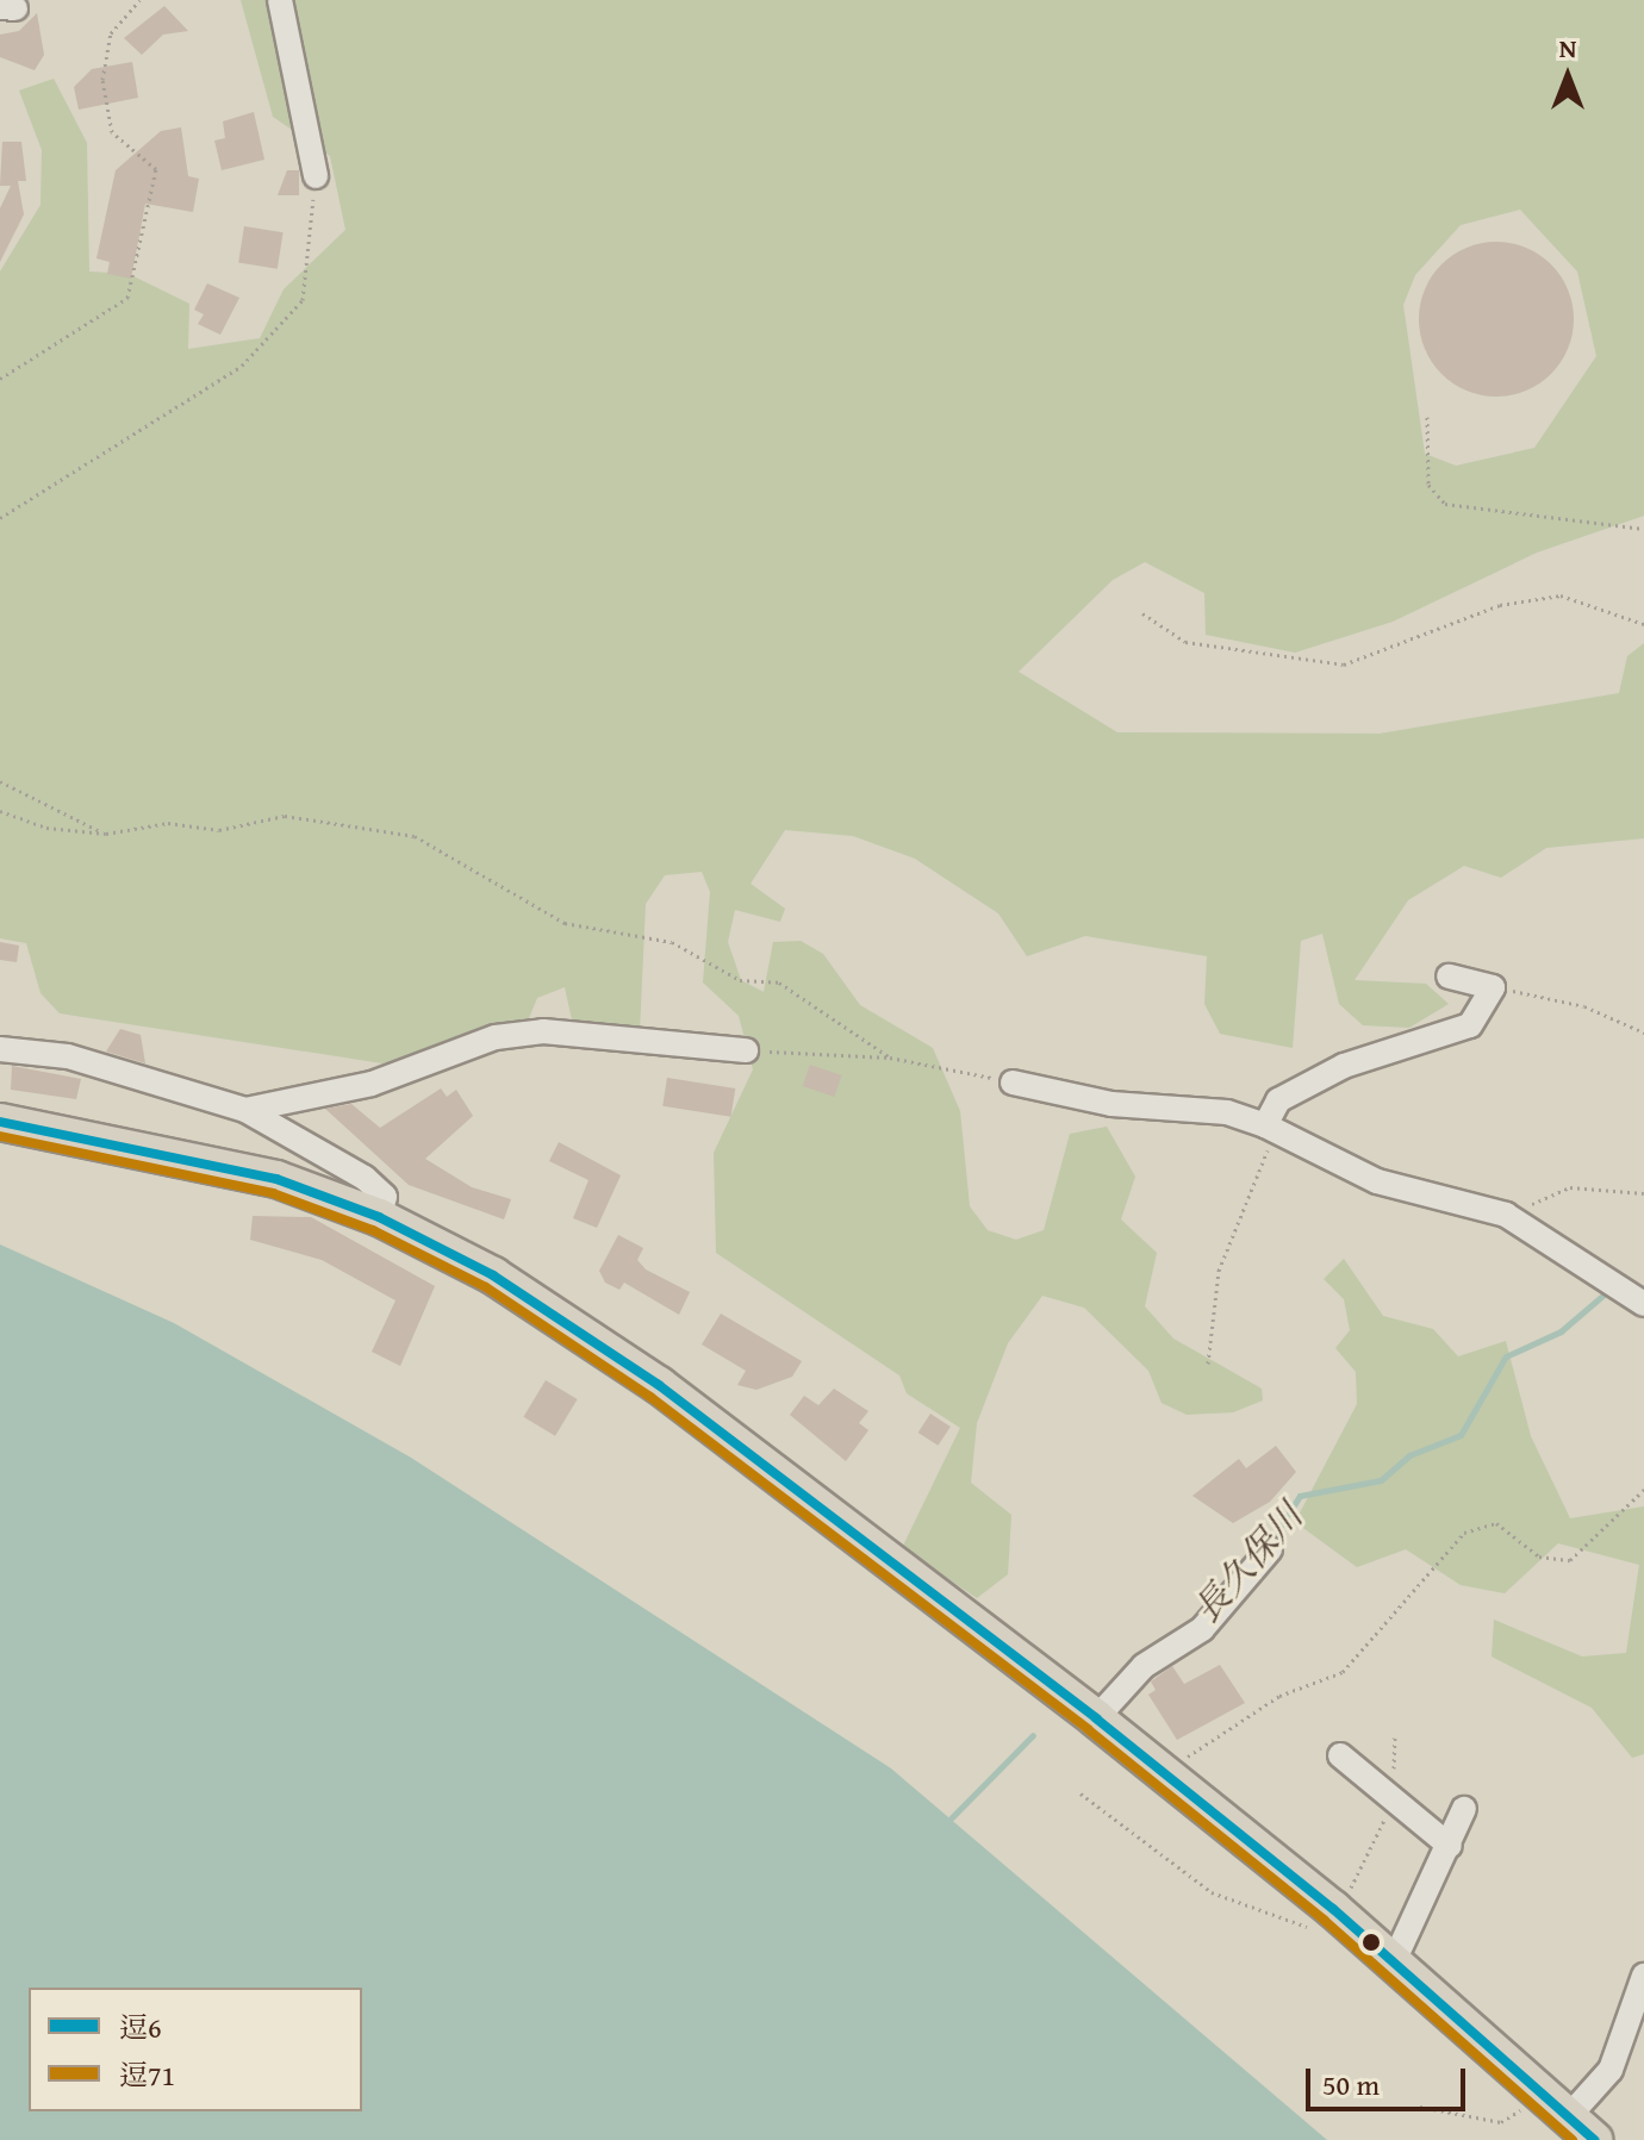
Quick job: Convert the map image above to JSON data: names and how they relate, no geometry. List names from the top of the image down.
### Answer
{
  "water": ["長久保川"],
  "lines": ["transit line 逗6", "transit line 逗71"],
  "legend": ["逗6", "逗71"],
  "scale_bar": "50 m",
  "north": "top"
}
